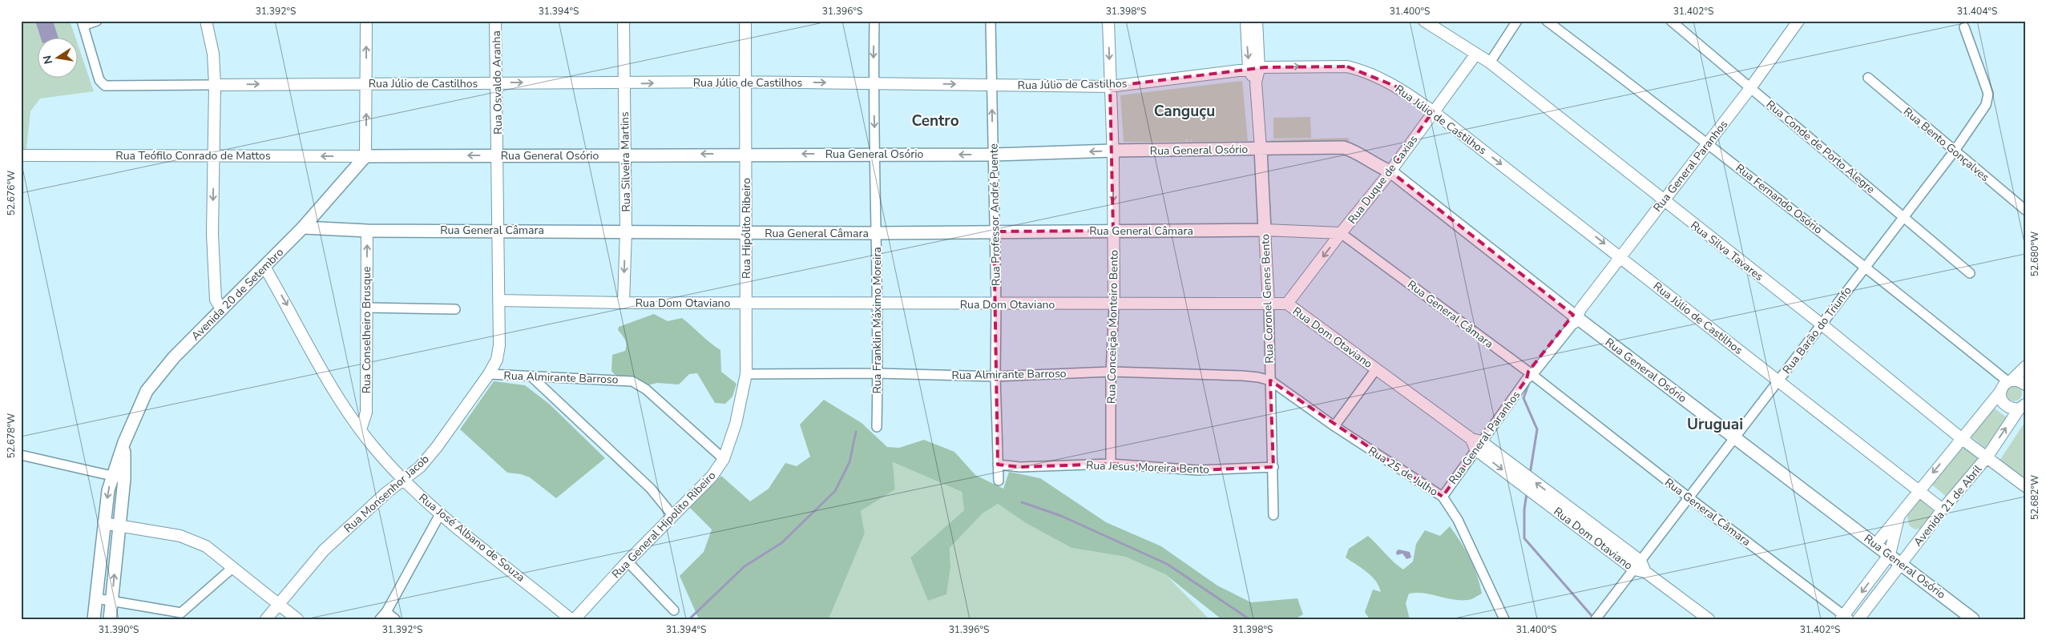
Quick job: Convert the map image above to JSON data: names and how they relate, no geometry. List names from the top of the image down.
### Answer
{
  "streets": {
    "main road": [
      "Rua General Osório",
      "Rua General Câmara",
      "Avenida 20 de Setembro",
      "Rua Coronel Genes Bento"
    ],
    "street": [
      "Rua Osvaldo Aranha",
      "Rua Júlio de Castilhos",
      "Rua Bento Gonçalves",
      "Rua Conde de Porto Alegre",
      "Rua Teófilo Conrado de Mattos",
      "Rua Silveira Martins",
      "Rua General Paranhos",
      "Rua Duque de Caxias",
      "Rua Fernando Osório",
      "Rua Professor André Puente",
      "Rua Hipólito Ribeiro",
      "Rua Silva Tavares",
      "Rua Dom Otaviano",
      "Rua Franklin Máximo Moreira",
      "Rua Conceição Monteiro Bento",
      "Rua Conselheiro Brusque",
      "Rua Barão do Triunfo",
      "Rua Almirante Barroso",
      "Rua Jesus Moreira Bento",
      "Rua 25 de Julho",
      "Rua Monsenhor Jacob",
      "Avenida 21 de Abril",
      "Rua General Hipolito Ribeiro",
      "Rua José Albano de Souza"
    ]
  },
  "crossings": [
    ["Rua Osvaldo Aranha", "Rua Júlio de Castilhos"],
    ["Rua Osvaldo Aranha", "Rua General Osório"],
    ["Rua Osvaldo Aranha", "Rua General Câmara"],
    ["Rua Osvaldo Aranha", "Rua Dom Otaviano"],
    ["Rua Osvaldo Aranha", "Rua Monsenhor Jacob"],
    ["Rua Júlio de Castilhos", "Rua Silveira Martins"],
    ["Rua Júlio de Castilhos", "Rua General Paranhos"],
    ["Rua Júlio de Castilhos", "Rua Duque de Caxias"],
    ["Rua Júlio de Castilhos", "Rua Professor André Puente"],
    ["Rua Júlio de Castilhos", "Rua Hipólito Ribeiro"],
    ["Rua Júlio de Castilhos", "Rua Coronel Genes Bento"],
    ["Rua Júlio de Castilhos", "Rua Franklin Máximo Moreira"],
    ["Rua Júlio de Castilhos", "Rua Conceição Monteiro Bento"],
    ["Rua Júlio de Castilhos", "Rua Barão do Triunfo"],
    ["Rua Júlio de Castilhos", "Avenida 21 de Abril"],
    ["Rua Bento Gonçalves", "Rua Barão do Triunfo"],
    ["Rua Conde de Porto Alegre", "Rua General Paranhos"],
    ["Rua Conde de Porto Alegre", "Rua Barão do Triunfo"],
    ["Rua General Osório", "Rua Teófilo Conrado de Mattos"],
    ["Rua General Osório", "Rua Silveira Martins"],
    ["Rua General Osório", "Rua General Paranhos"],
    ["Rua General Osório", "Rua Duque de Caxias"],
    ["Rua General Osório", "Rua Professor André Puente"],
    ["Rua General Osório", "Rua Hipólito Ribeiro"],
    ["Rua General Osório", "Avenida 20 de Setembro"],
    ["Rua General Osório", "Rua Coronel Genes Bento"],
    ["Rua General Osório", "Rua Franklin Máximo Moreira"],
    ["Rua General Osório", "Rua Conceição Monteiro Bento"],
    ["Rua General Osório", "Rua Barão do Triunfo"],
    ["Rua General Osório", "Avenida 21 de Abril"],
    ["Rua Teófilo Conrado de Mattos", "Avenida 20 de Setembro"],
    ["Rua Silveira Martins", "Rua General Câmara"],
    ["Rua Silveira Martins", "Rua Dom Otaviano"],
    ["Rua General Paranhos", "Rua Fernando Osório"],
    ["Rua General Paranhos", "Rua General Câmara"],
    ["Rua General Paranhos", "Rua Silva Tavares"],
    ["Rua General Paranhos", "Rua Dom Otaviano"],
    ["Rua General Paranhos", "Rua 25 de Julho"],
    ["Rua Duque de Caxias", "Rua General Câmara"],
    ["Rua Duque de Caxias", "Rua Silva Tavares"],
    ["Rua Duque de Caxias", "Rua Dom Otaviano"],
    ["Rua Fernando Osório", "Rua Barão do Triunfo"],
    ["Rua Fernando Osório", "Avenida 21 de Abril"],
    ["Rua Professor André Puente", "Rua General Câmara"],
    ["Rua Professor André Puente", "Rua Dom Otaviano"],
    ["Rua Professor André Puente", "Rua Almirante Barroso"],
    ["Rua Professor André Puente", "Rua Jesus Moreira Bento"],
    ["Rua Hipólito Ribeiro", "Rua General Câmara"],
    ["Rua Hipólito Ribeiro", "Rua Dom Otaviano"],
    ["Rua Hipólito Ribeiro", "Rua General Hipolito Ribeiro"],
    ["Rua General Câmara", "Avenida 20 de Setembro"],
    ["Rua General Câmara", "Rua Coronel Genes Bento"],
    ["Rua General Câmara", "Rua Franklin Máximo Moreira"],
    ["Rua General Câmara", "Rua Conceição Monteiro Bento"],
    ["Rua General Câmara", "Rua Conselheiro Brusque"],
    ["Rua General Câmara", "Rua Barão do Triunfo"],
    ["Rua General Câmara", "Avenida 21 de Abril"],
    ["Rua Silva Tavares", "Rua Barão do Triunfo"],
    ["Rua Silva Tavares", "Avenida 21 de Abril"],
    ["Avenida 20 de Setembro", "Rua José Albano de Souza"],
    ["Rua Coronel Genes Bento", "Rua Dom Otaviano"],
    ["Rua Coronel Genes Bento", "Rua Almirante Barroso"],
    ["Rua Coronel Genes Bento", "Rua Jesus Moreira Bento"],
    ["Rua Coronel Genes Bento", "Rua 25 de Julho"],
    ["Rua Dom Otaviano", "Rua Franklin Máximo Moreira"],
    ["Rua Dom Otaviano", "Rua Conceição Monteiro Bento"],
    ["Rua Dom Otaviano", "Rua Barão do Triunfo"],
    ["Rua Dom Otaviano", "Rua General Hipolito Ribeiro"],
    ["Rua Franklin Máximo Moreira", "Rua Almirante Barroso"],
    ["Rua Conceição Monteiro Bento", "Rua Almirante Barroso"],
    ["Rua Conceição Monteiro Bento", "Rua Jesus Moreira Bento"],
    ["Rua Conselheiro Brusque", "Rua José Albano de Souza"],
    ["Rua Almirante Barroso", "Rua 25 de Julho"],
    ["Rua Almirante Barroso", "Rua Monsenhor Jacob"],
    ["Rua Almirante Barroso", "Rua General Hipolito Ribeiro"],
    ["Rua Monsenhor Jacob", "Rua José Albano de Souza"]
  ],
  "one_way": [
    "Rua Júlio de Castilhos",
    "Rua Teófilo Conrado de Mattos",
    "Rua Conselheiro Brusque",
    "Rua José Albano de Souza"
  ],
  "districts": ["Canguçu", "Centro", "Uruguai"],
  "north": "left",
  "coordinates": [
    "31.392°S",
    "31.394°S",
    "31.396°S",
    "31.398°S",
    "31.400°S",
    "31.402°S",
    "31.404°S",
    "52.676°W",
    "52.680°W",
    "52.678°W",
    "52.682°W",
    "31.390°S"
  ]
}
